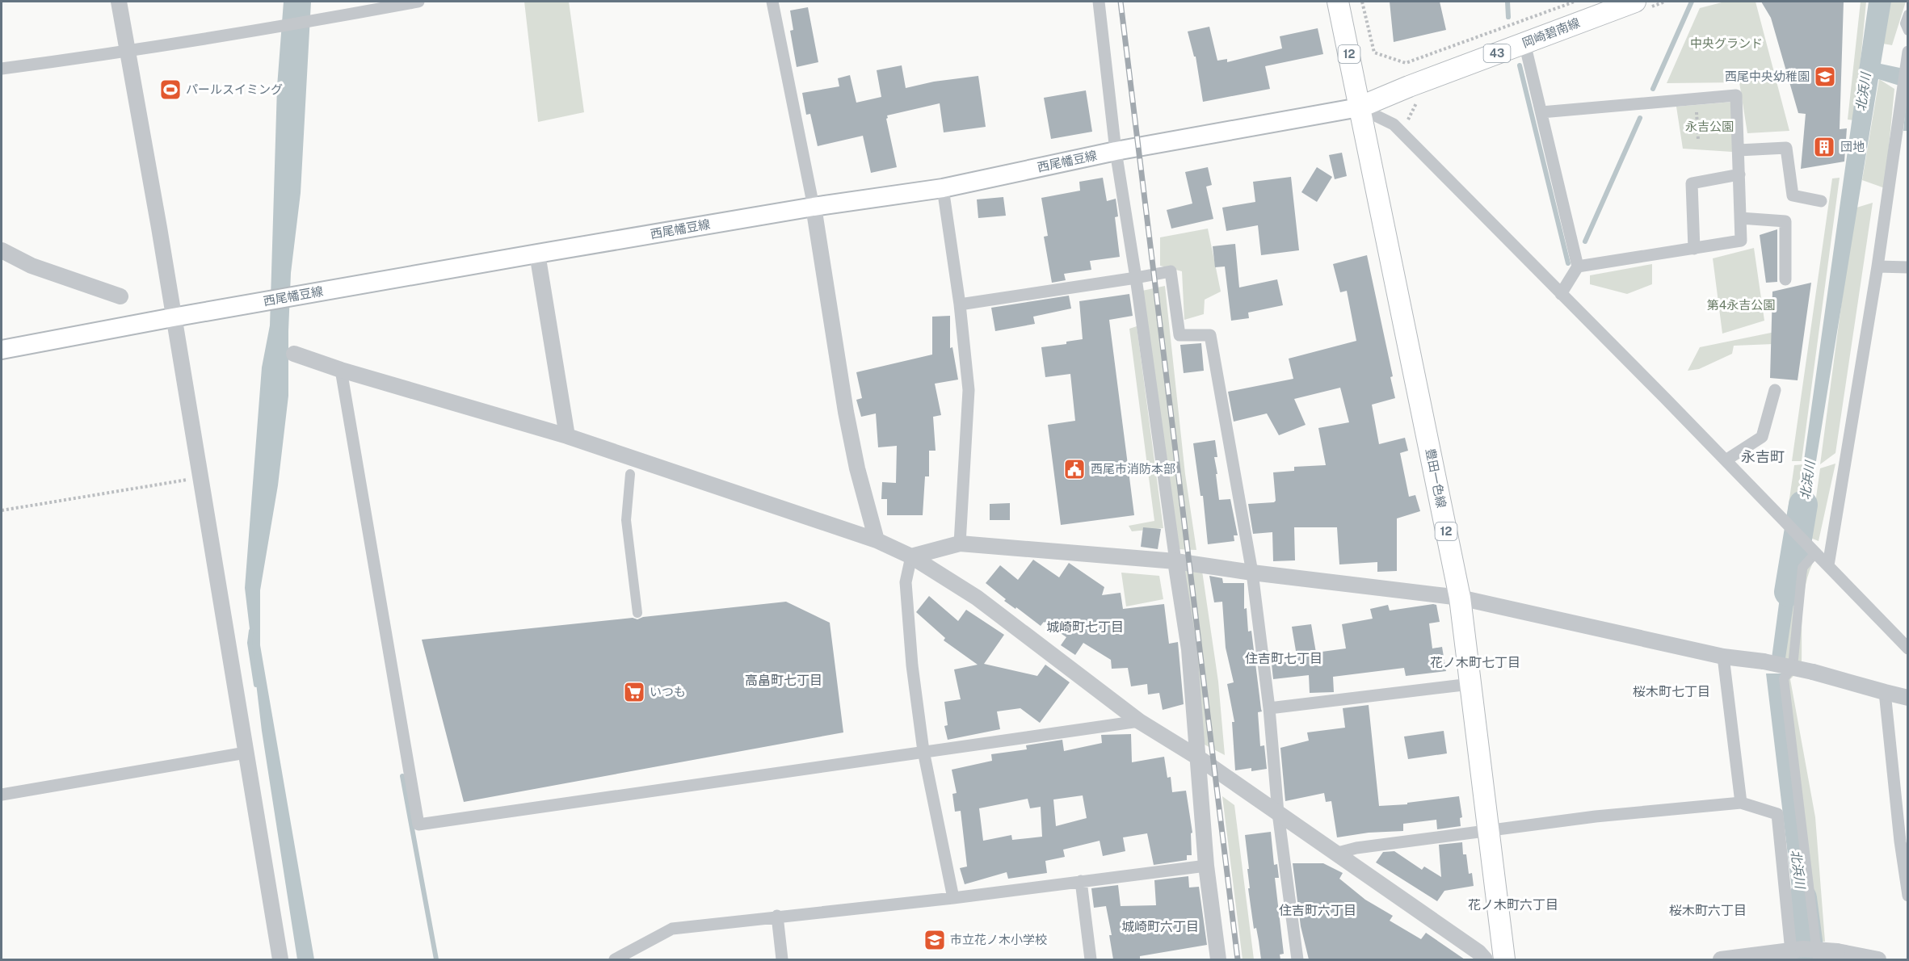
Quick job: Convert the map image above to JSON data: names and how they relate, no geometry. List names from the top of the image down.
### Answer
{
  "streets": {
    "main road": [
      "岡崎碧南線",
      "43",
      "12",
      "西尾幡豆線",
      "豊田一色線"
    ]
  },
  "crossings": [
    ["岡崎碧南線", "西尾幡豆線"],
    ["岡崎碧南線", "豊田一色線"],
    ["西尾幡豆線", "豊田一色線"]
  ],
  "districts": [
    "永吉町",
    "城崎町七丁目",
    "住吉町七丁目",
    "花ノ木町七丁目",
    "高畠町七丁目",
    "桜木町七丁目",
    "花ノ木町六丁目",
    "住吉町六丁目",
    "桜木町六丁目",
    "城崎町六丁目"
  ],
  "water": ["北浜川"],
  "parks": ["中央グランド", "永吉公園", "第4永吉公園"],
  "places": {
    "school or university": ["西尾中央幼稚園", "市立花ノ木小学校"],
    "sports": ["パールスイミング"],
    "building": ["団地"],
    "public building": ["西尾市消防本部"],
    "supermarket": ["いつも"]
  }
}
